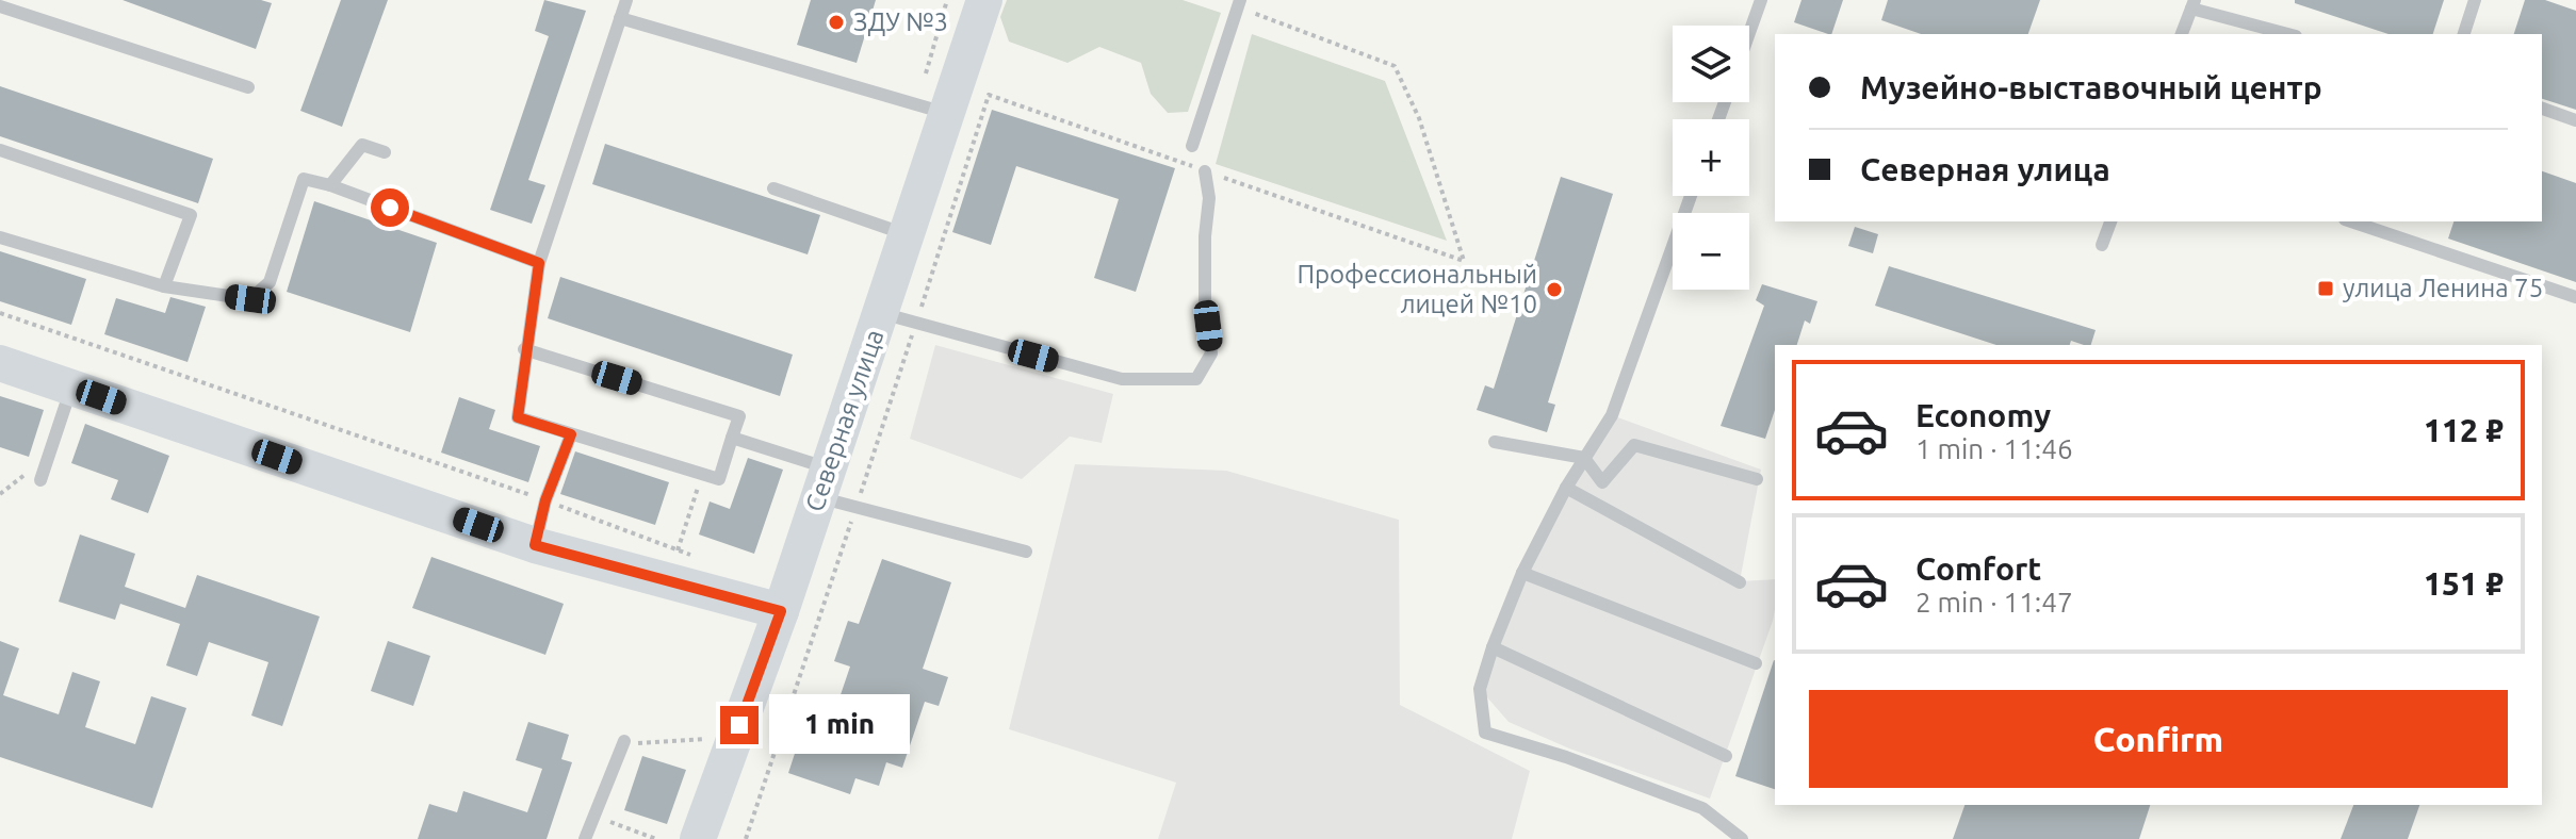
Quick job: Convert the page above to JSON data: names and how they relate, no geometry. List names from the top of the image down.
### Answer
{
  "streets": {
    "street": ["Северная улица"]
  },
  "places": {
    "other": ["ЗДУ №3", "Профессиональный лицей №10"],
    "transit": ["улица Ленина 75"]
  },
  "page": {
    "map_buttons": ["+", "−"],
    "banner": ["Музейно-выставочный центр", "Северная улица"],
    "list": [
      {
        "name": "Economy",
        "note": "1 min · 11:46",
        "value": "112 ₽"
      },
      {
        "name": "Comfort",
        "note": "2 min · 11:47",
        "value": "151 ₽"
      }
    ],
    "buttons": "Confirm",
    "bubble": "1 min"
  }
}
